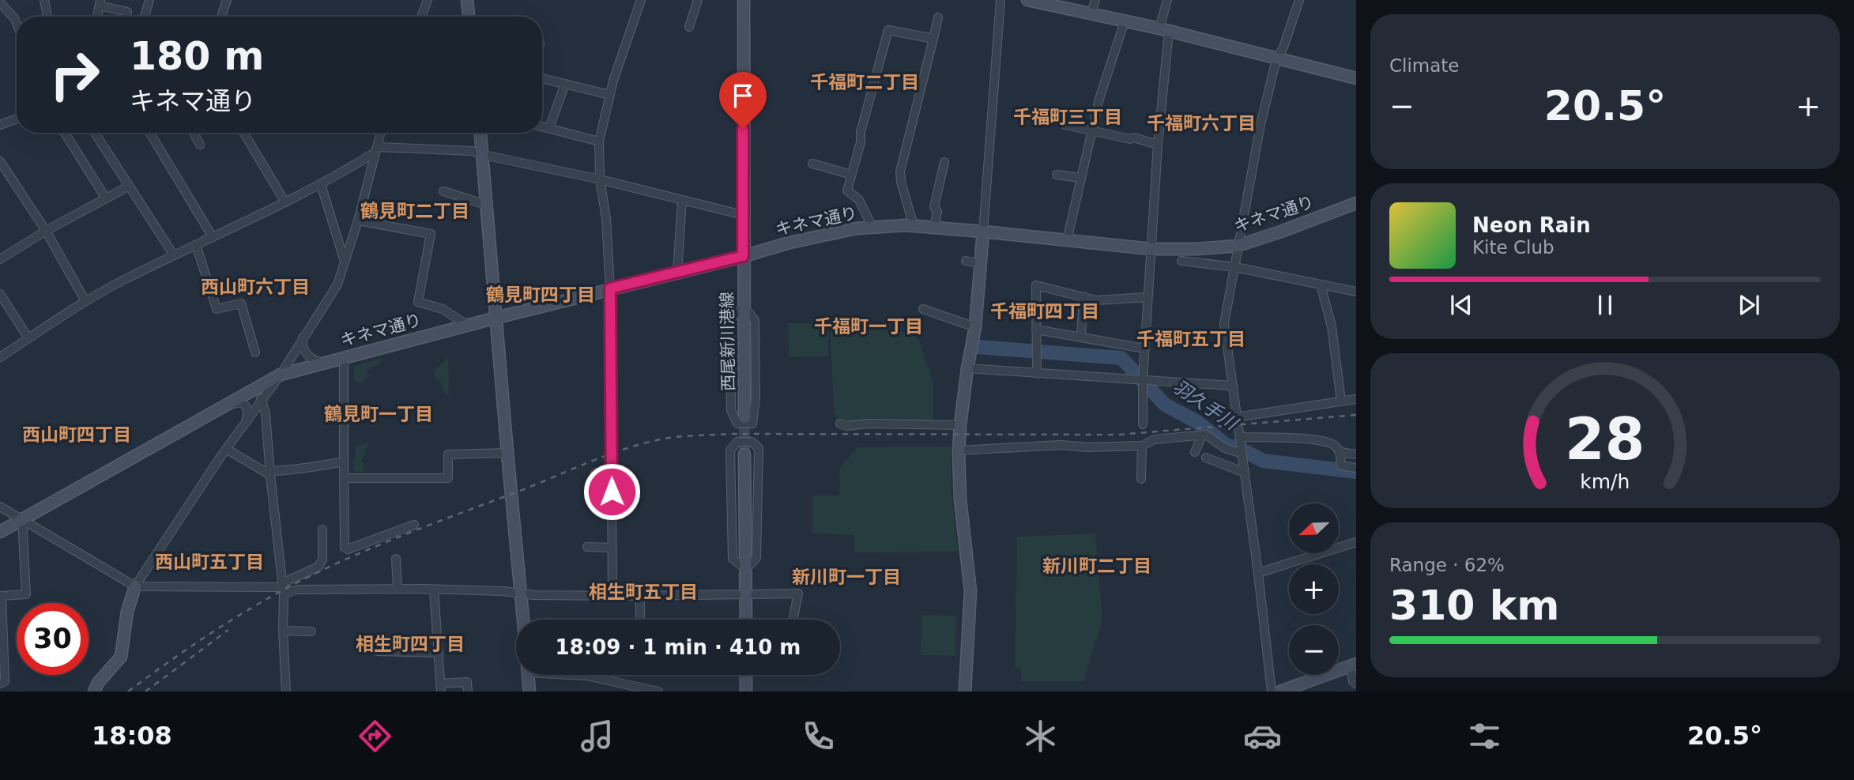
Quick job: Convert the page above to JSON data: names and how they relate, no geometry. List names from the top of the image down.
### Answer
{
  "streets": {
    "street": ["キネマ通り", "西尾新川港線"]
  },
  "crossings": [
    ["キネマ通り", "西尾新川港線"]
  ],
  "districts": [
    "千福町二丁目",
    "千福町三丁目",
    "千福町六丁目",
    "鶴見町二丁目",
    "西山町六丁目",
    "鶴見町四丁目",
    "千福町四丁目",
    "千福町一丁目",
    "千福町五丁目",
    "鶴見町一丁目",
    "西山町四丁目",
    "西山町五丁目",
    "新川町二丁目",
    "新川町一丁目",
    "相生町五丁目",
    "相生町四丁目"
  ],
  "water": ["羽久手川"],
  "north": "bottom left",
  "page": {
    "tile": [
      "Climate",
      ["Range · 62%", "310 km"]
    ],
    "turn": ["180 m", "キネマ通り"],
    "heat": ["−", "20.5°", "+"],
    "song": ["Neon Rain", "Kite Club"],
    "map_buttons": ["+", "−"],
    "limit": "30",
    "trip": "18:09 · 1 min · 410 m",
    "tabs": ["18:08", "20.5°"],
    "gauge": ["28", "km/h"]
  }
}
